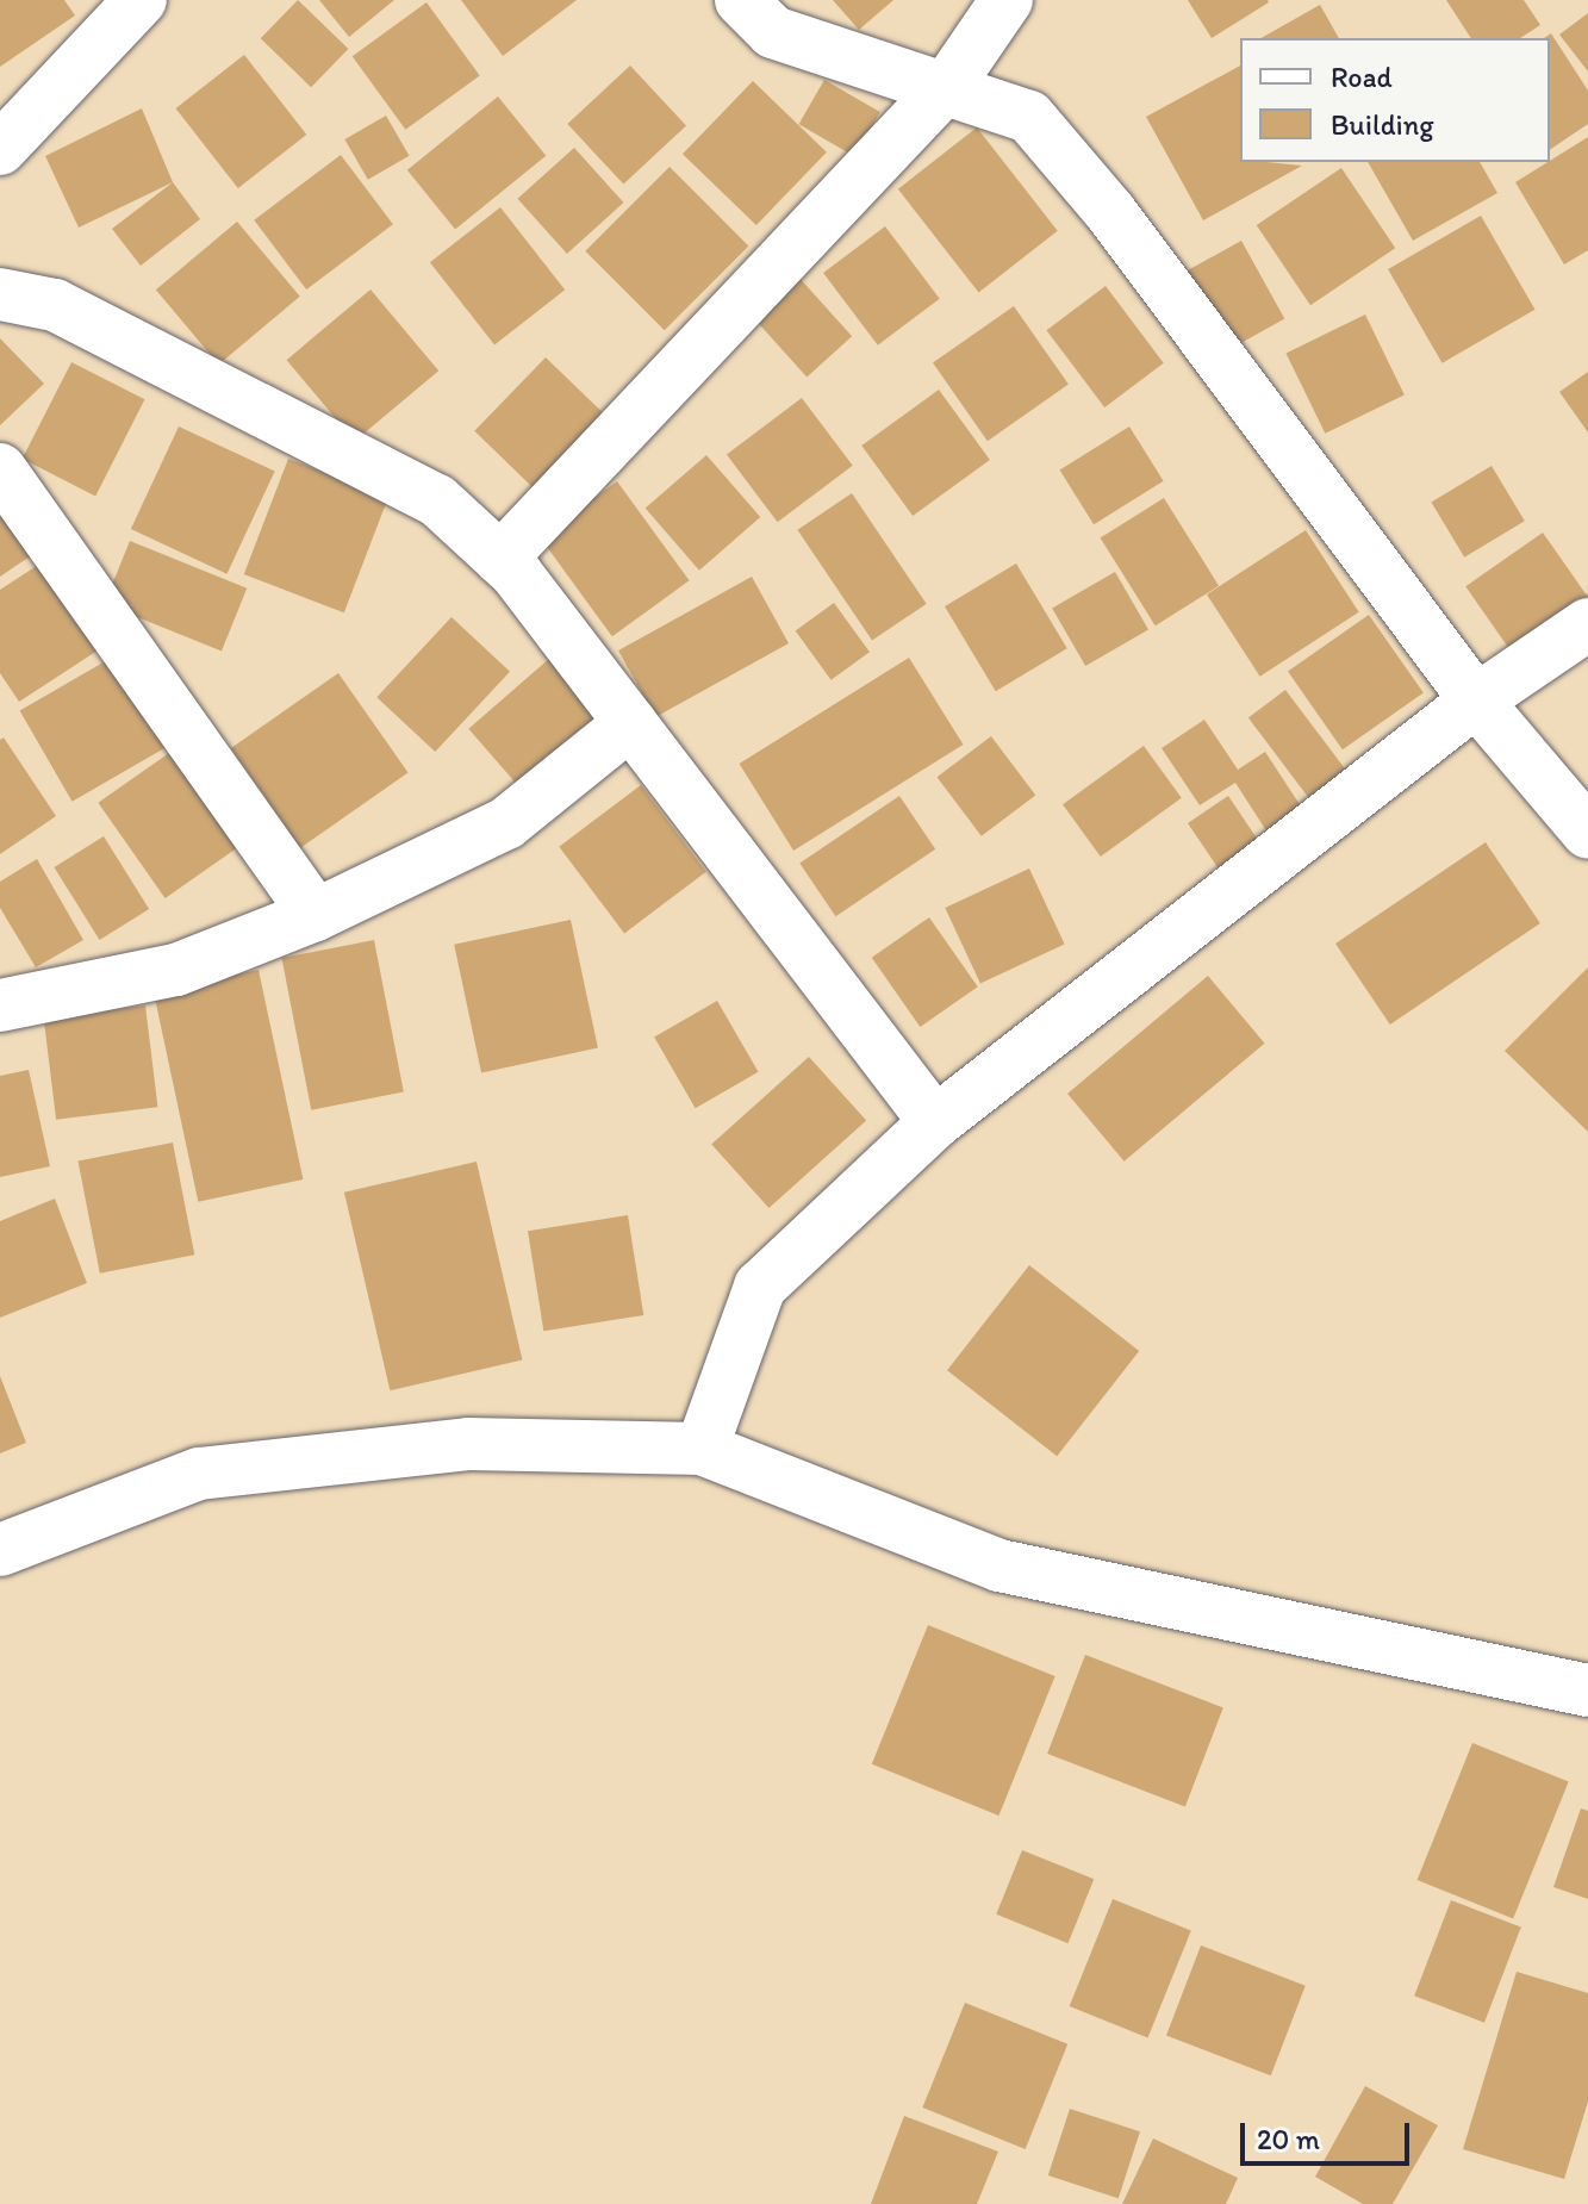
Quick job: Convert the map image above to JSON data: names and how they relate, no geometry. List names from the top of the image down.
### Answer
{
  "legend": ["Road", "Building"],
  "scale_bar": "20 m"
}
